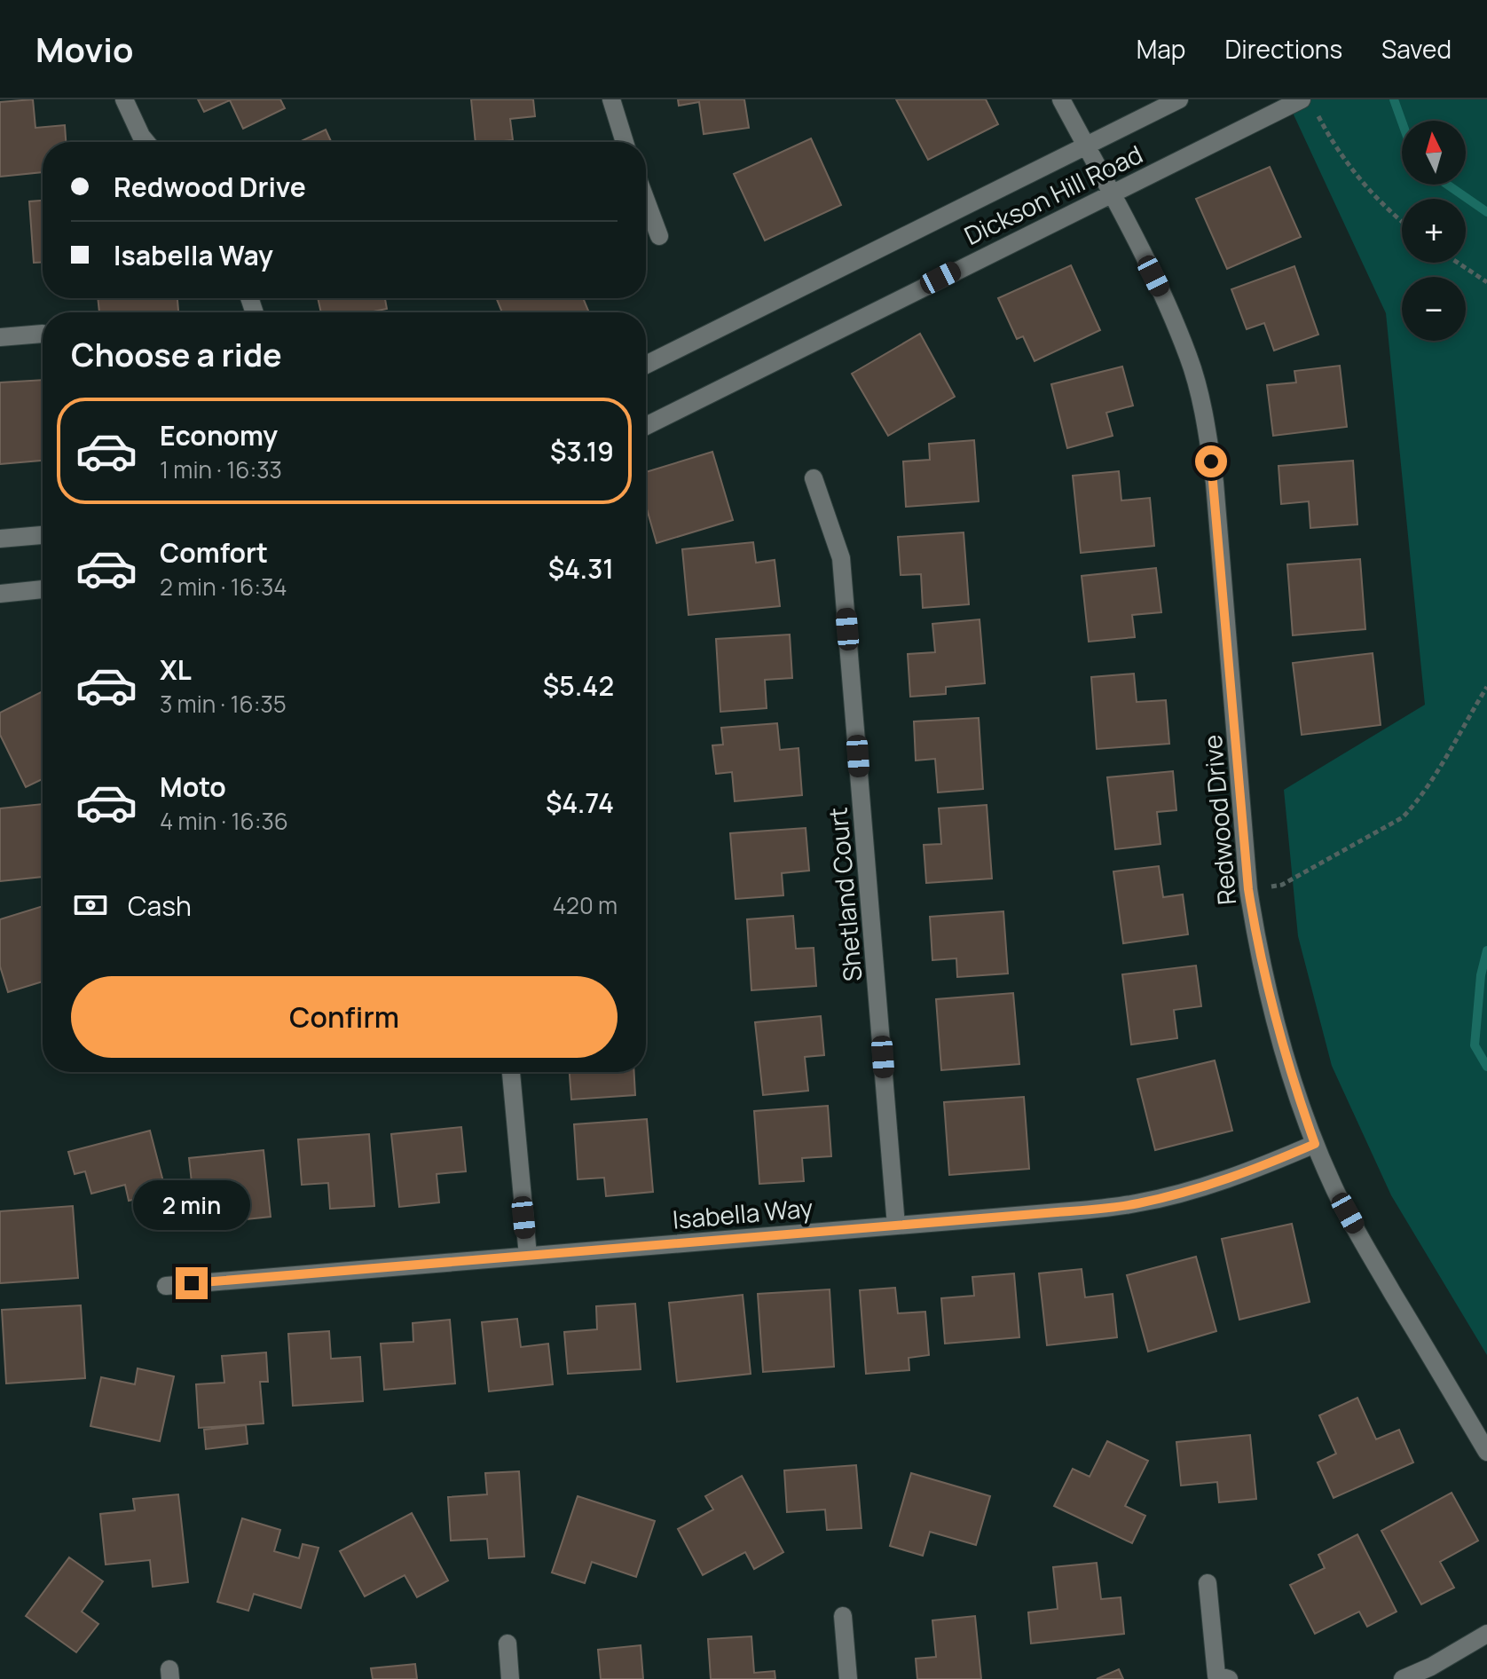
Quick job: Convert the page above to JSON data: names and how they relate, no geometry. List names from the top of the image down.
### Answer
{
  "streets": {
    "street": [
      "Dickson Hill Road",
      "Redwood Drive",
      "Shetland Court",
      "Isabella Way"
    ]
  },
  "crossings": [
    ["Dickson Hill Road", "Redwood Drive"],
    ["Redwood Drive", "Isabella Way"],
    ["Shetland Court", "Isabella Way"]
  ],
  "north": "top",
  "page": {
    "header": "Movio",
    "nav": ["Map", "Directions", "Saved"],
    "map_buttons": ["+", "−"],
    "banner": ["Redwood Drive", "Isabella Way"],
    "heading": "Choose a ride",
    "list": [
      {
        "name": "Economy",
        "note": "1 min · 16:33",
        "value": "$3.19"
      },
      {
        "name": "Comfort",
        "note": "2 min · 16:34",
        "value": "$4.31"
      },
      {
        "name": "XL",
        "note": "3 min · 16:35",
        "value": "$5.42"
      },
      {
        "name": "Moto",
        "note": "4 min · 16:36",
        "value": "$4.74"
      }
    ],
    "pay": ["Cash", "420 m"],
    "buttons": "Confirm",
    "bubble": "2 min"
  }
}
